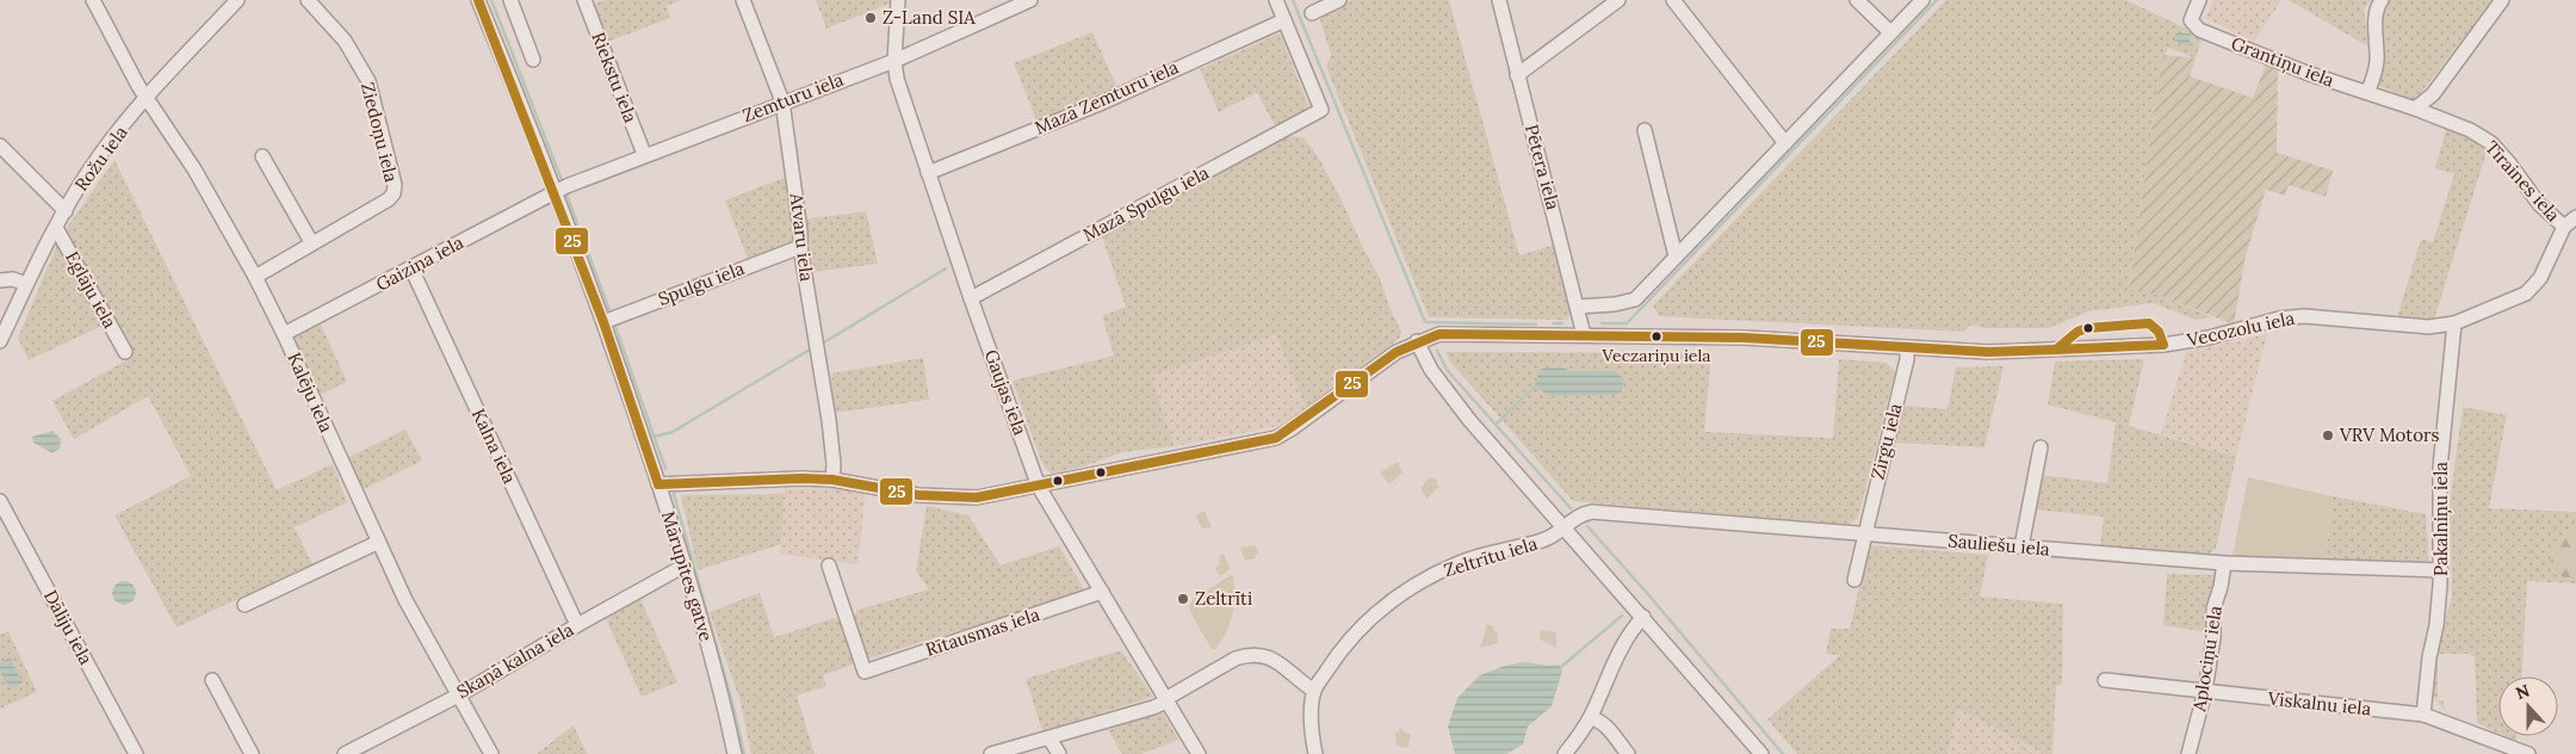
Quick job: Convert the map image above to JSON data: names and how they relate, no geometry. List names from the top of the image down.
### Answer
{
  "streets": {
    "street": [
      "Grantiņu iela",
      "Riekstu iela",
      "Zemturu iela",
      "Mazā Zemturu iela",
      "Ziedoņu iela",
      "Rožu iela",
      "Pētera iela",
      "Tīraines iela",
      "Mazā Spulgu iela",
      "Atvaru iela",
      "Gaiziņa iela",
      "Spulgu iela",
      "Eglāju iela",
      "Vecozolu iela",
      "Kalēju iela",
      "Gaujas iela",
      "Zirgu iela",
      "Kalna iela",
      "Pakalniņu iela",
      "Sauliešu iela",
      "Zeltrītu iela",
      "Mārupītes gatve",
      "Dāliju iela",
      "Rītausmas iela",
      "Aplociņu iela",
      "Skaņā kalna iela",
      "Viskalnu iela"
    ]
  },
  "crossings": [
    ["Grantiņu iela", "Tīraines iela"],
    ["Riekstu iela", "Zemturu iela"],
    ["Zemturu iela", "Atvaru iela"],
    ["Zemturu iela", "Gaiziņa iela"],
    ["Zemturu iela", "Gaujas iela"],
    ["Zemturu iela", "Mārupītes gatve"],
    ["Mazā Zemturu iela", "Mazā Spulgu iela"],
    ["Mazā Zemturu iela", "Gaujas iela"],
    ["Ziedoņu iela", "Kalēju iela"],
    ["Rožu iela", "Eglāju iela"],
    ["Rožu iela", "Kalēju iela"],
    ["Pētera iela", "Vecozolu iela"],
    ["Tīraines iela", "Vecozolu iela"],
    ["Mazā Spulgu iela", "Gaujas iela"],
    ["Atvaru iela", "Spulgu iela"],
    ["Atvaru iela", "Vecozolu iela"],
    ["Gaiziņa iela", "Kalēju iela"],
    ["Gaiziņa iela", "Kalna iela"],
    ["Gaiziņa iela", "Mārupītes gatve"],
    ["Spulgu iela", "Mārupītes gatve"],
    ["Vecozolu iela", "Gaujas iela"],
    ["Vecozolu iela", "Zirgu iela"],
    ["Vecozolu iela", "Pakalniņu iela"],
    ["Vecozolu iela", "Zeltrītu iela"],
    ["Vecozolu iela", "Mārupītes gatve"],
    ["Kalēju iela", "Skaņā kalna iela"],
    ["Gaujas iela", "Rītausmas iela"],
    ["Zirgu iela", "Sauliešu iela"],
    ["Kalna iela", "Skaņā kalna iela"],
    ["Pakalniņu iela", "Sauliešu iela"],
    ["Pakalniņu iela", "Viskalnu iela"],
    ["Sauliešu iela", "Zeltrītu iela"],
    ["Sauliešu iela", "Aplociņu iela"],
    ["Mārupītes gatve", "Skaņā kalna iela"],
    ["Aplociņu iela", "Viskalnu iela"]
  ],
  "places": [
    "Z-Land SIA",
    "Veczariņu iela",
    "VRV Motors",
    "Zeltrīti"
  ],
  "lines": ["transit line 25"],
  "north": "top"
}
